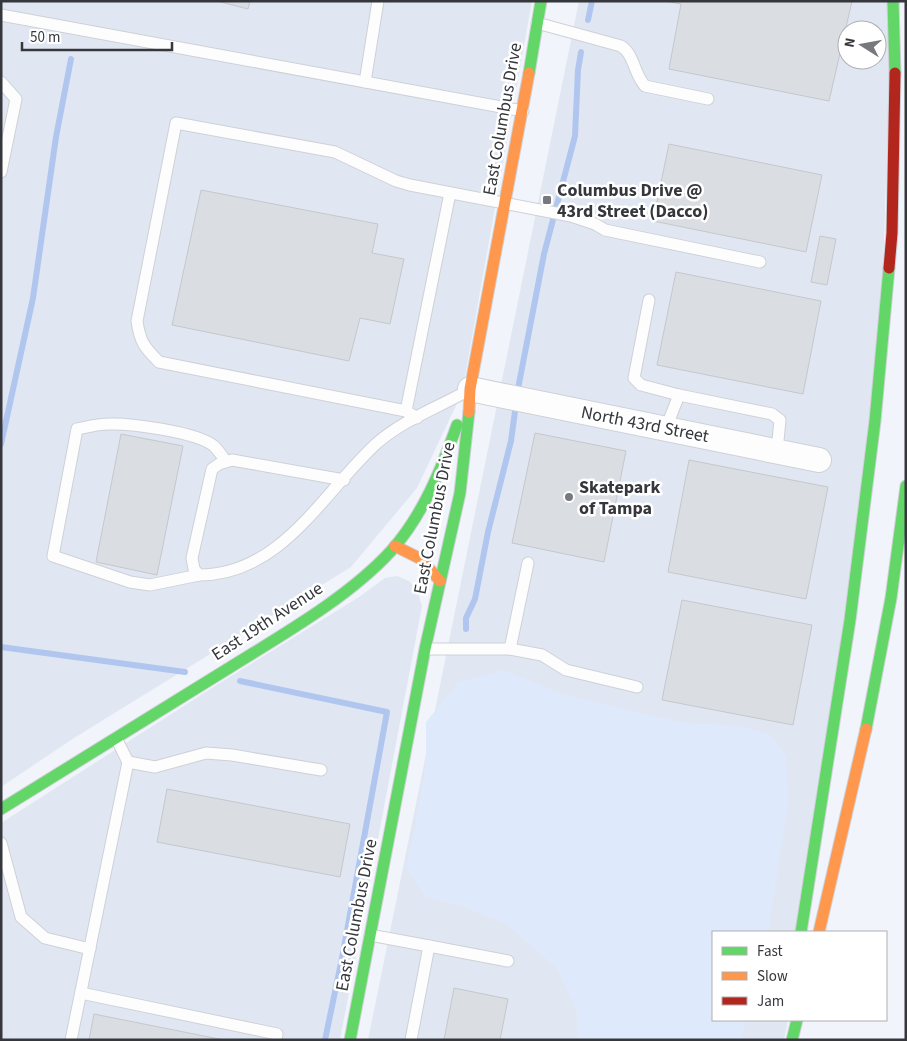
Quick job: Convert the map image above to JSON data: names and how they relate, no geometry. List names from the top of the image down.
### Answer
{
  "streets": {
    "main road": ["East Columbus Drive", "East 19th Avenue"],
    "street": ["North 43rd Street"]
  },
  "crossings": [
    ["East Columbus Drive", "North 43rd Street"],
    ["East Columbus Drive", "East 19th Avenue"],
    ["North 43rd Street", "East 19th Avenue"]
  ],
  "places": {
    "transit": ["Columbus Drive @ 43rd Street (Dacco)"],
    "other": ["Skatepark of Tampa"]
  },
  "legend": ["Fast", "Slow", "Jam"],
  "scale_bar": "50 m",
  "north": "left"
}
